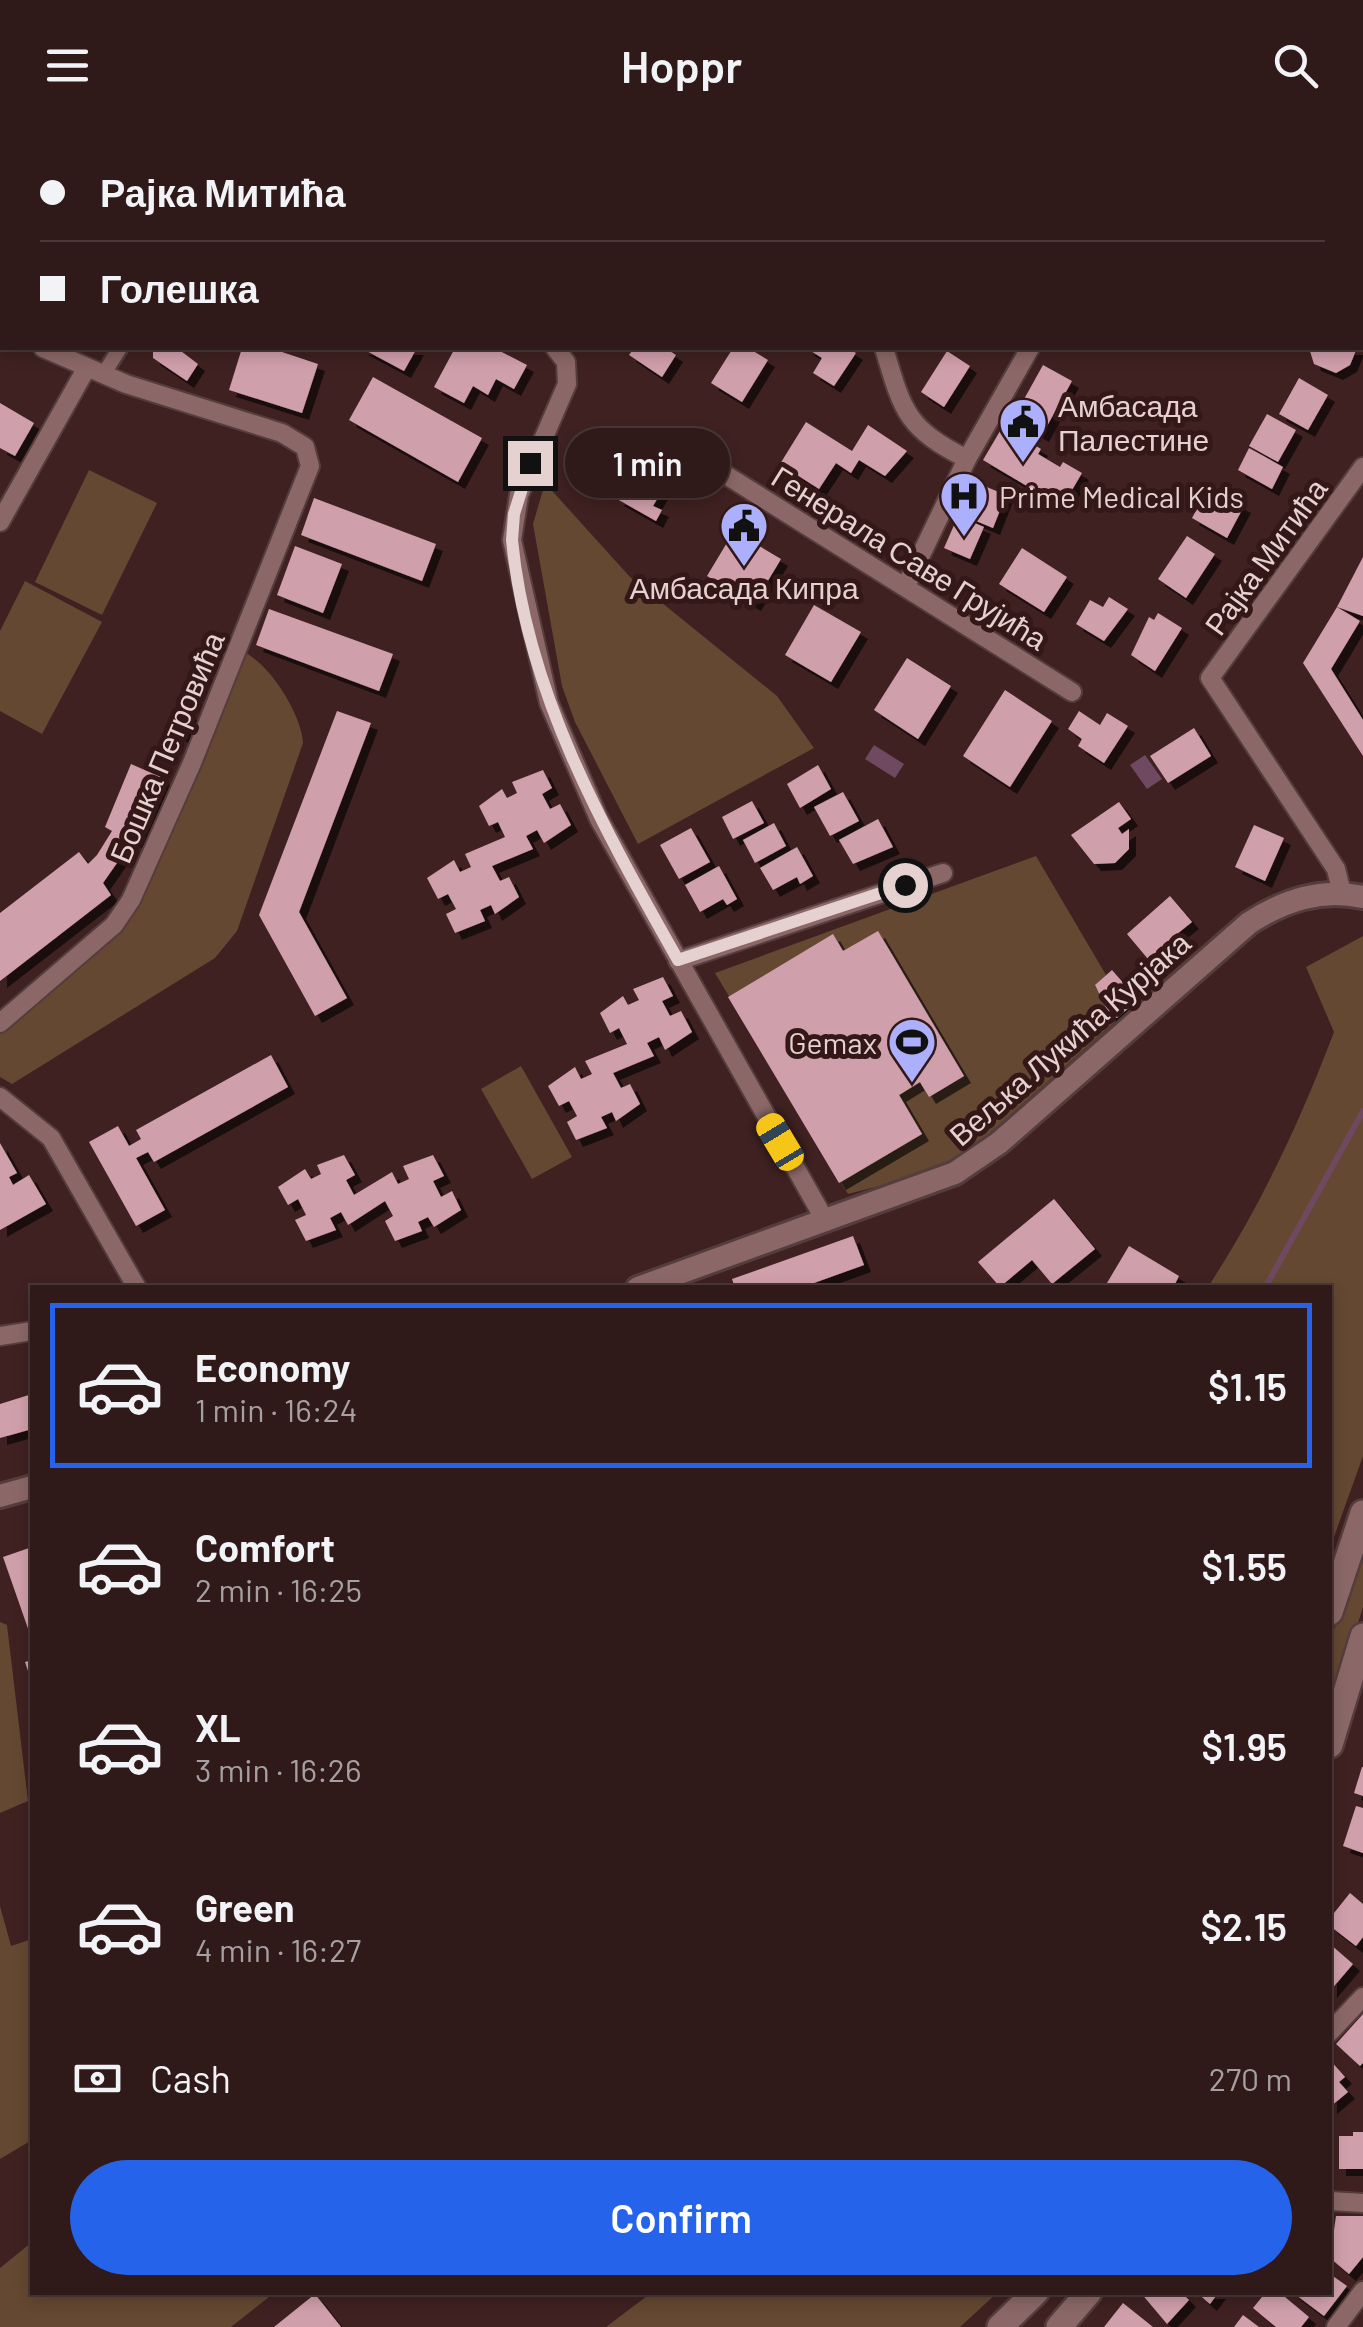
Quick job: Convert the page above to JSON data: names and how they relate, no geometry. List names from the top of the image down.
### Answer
{
  "streets": {
    "street": [
      "Рајка Митића",
      "Генерала Саве Грујића",
      "Бошка Петровића",
      "Вељка Лукића Курјака"
    ]
  },
  "crossings": [
    ["Рајка Митића", "Вељка Лукића Курјака"]
  ],
  "places": {
    "public building": ["Амбасада Палестине", "Амбасада Кипра"],
    "hospital": ["Prime Medical Kids"],
    "sports": ["Gemax"]
  },
  "page": {
    "header": "Hoppr",
    "banner": ["Рајка Митића", "Голешка"],
    "bubble": "1 min",
    "list": [
      {
        "name": "Economy",
        "note": "1 min · 16:24",
        "value": "$1.15"
      },
      {
        "name": "Comfort",
        "note": "2 min · 16:25",
        "value": "$1.55"
      },
      {
        "name": "XL",
        "note": "3 min · 16:26",
        "value": "$1.95"
      },
      {
        "name": "Green",
        "note": "4 min · 16:27",
        "value": "$2.15"
      }
    ],
    "pay": ["Cash", "270 m"],
    "buttons": "Confirm"
  }
}
